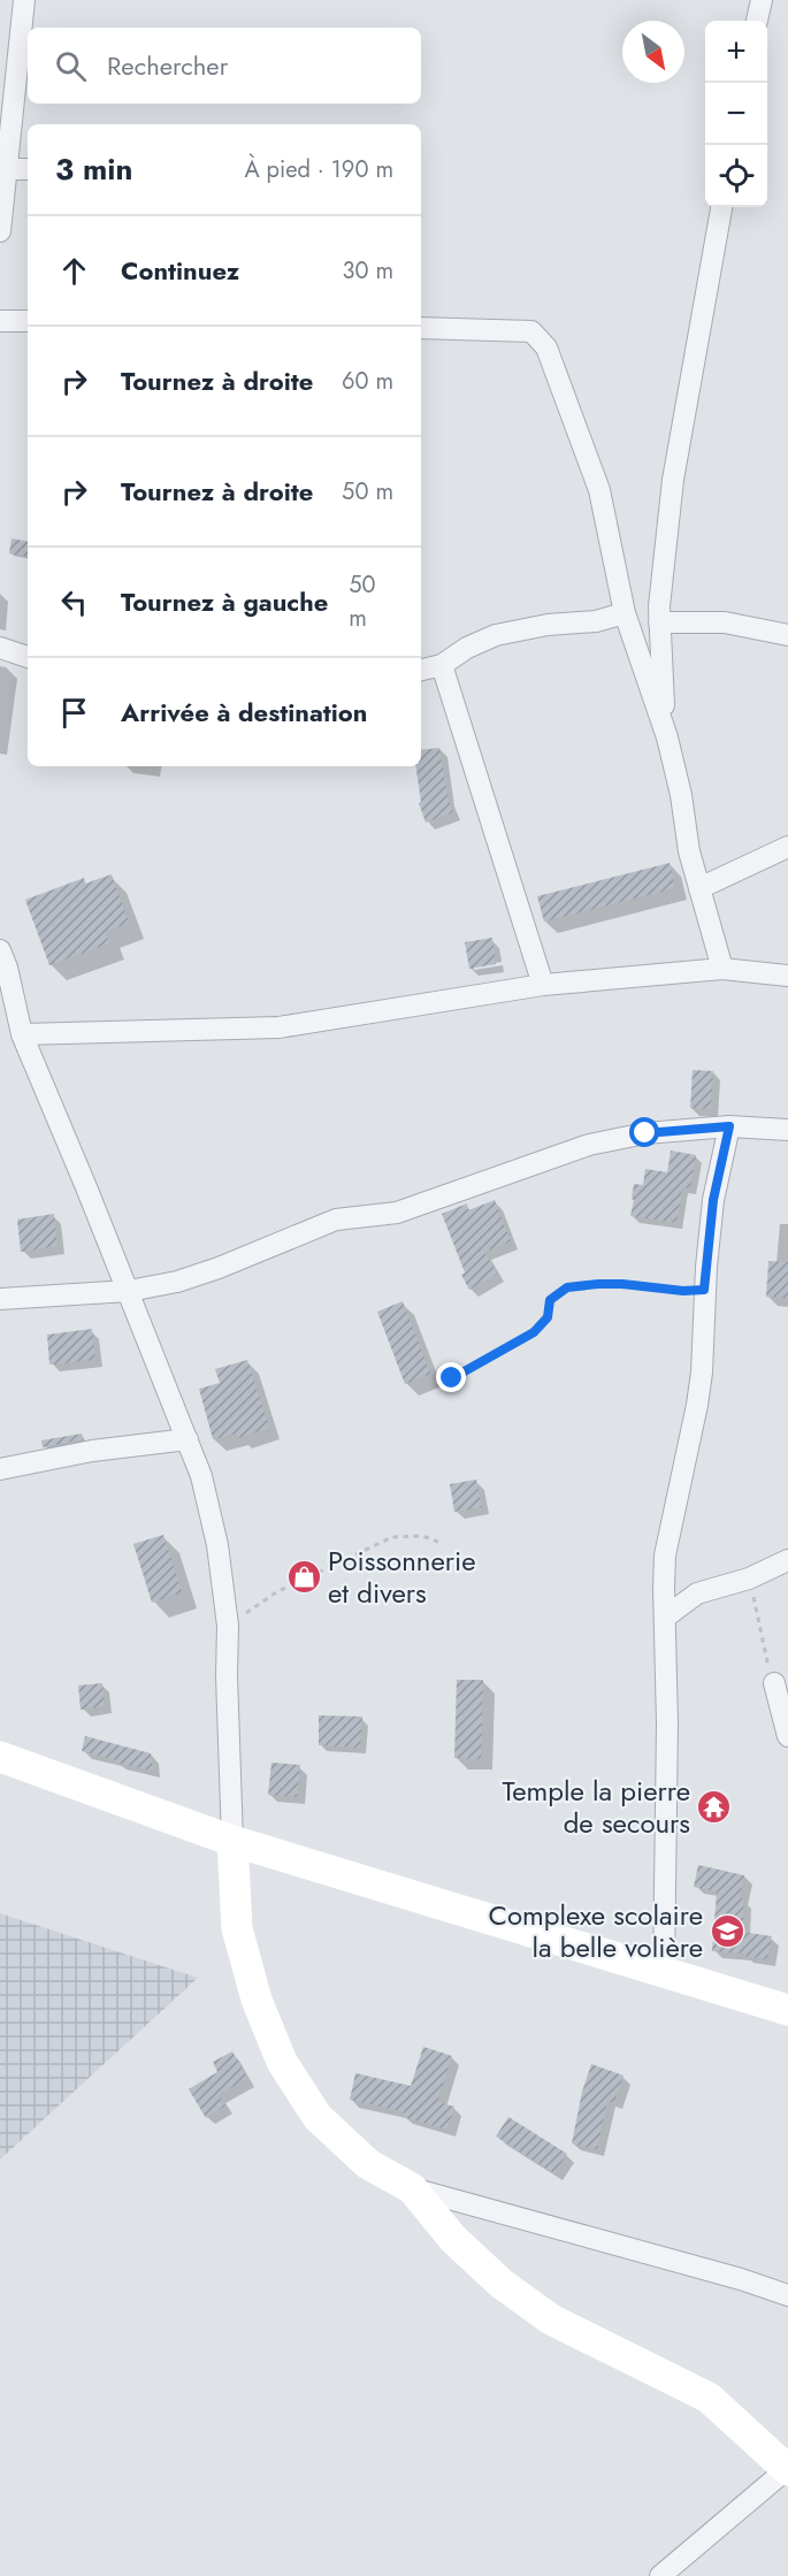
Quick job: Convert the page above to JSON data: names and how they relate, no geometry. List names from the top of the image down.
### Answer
{
  "places": {
    "shop": ["Poissonnerie et divers"],
    "temple": ["Temple la pierre de secours"],
    "school or university": ["Complexe scolaire la belle volière"]
  },
  "north": "bottom right",
  "page": {
    "map_buttons": ["+", "−"],
    "search": "Rechercher",
    "heading": ["3 min", "À pied · 190 m"],
    "list": [
      ["Continuez", "30 m"],
      ["Tournez à droite", "60 m"],
      ["Tournez à droite", "50 m"],
      ["Tournez à gauche", "50 m"],
      "Arrivée à destination"
    ]
  }
}
